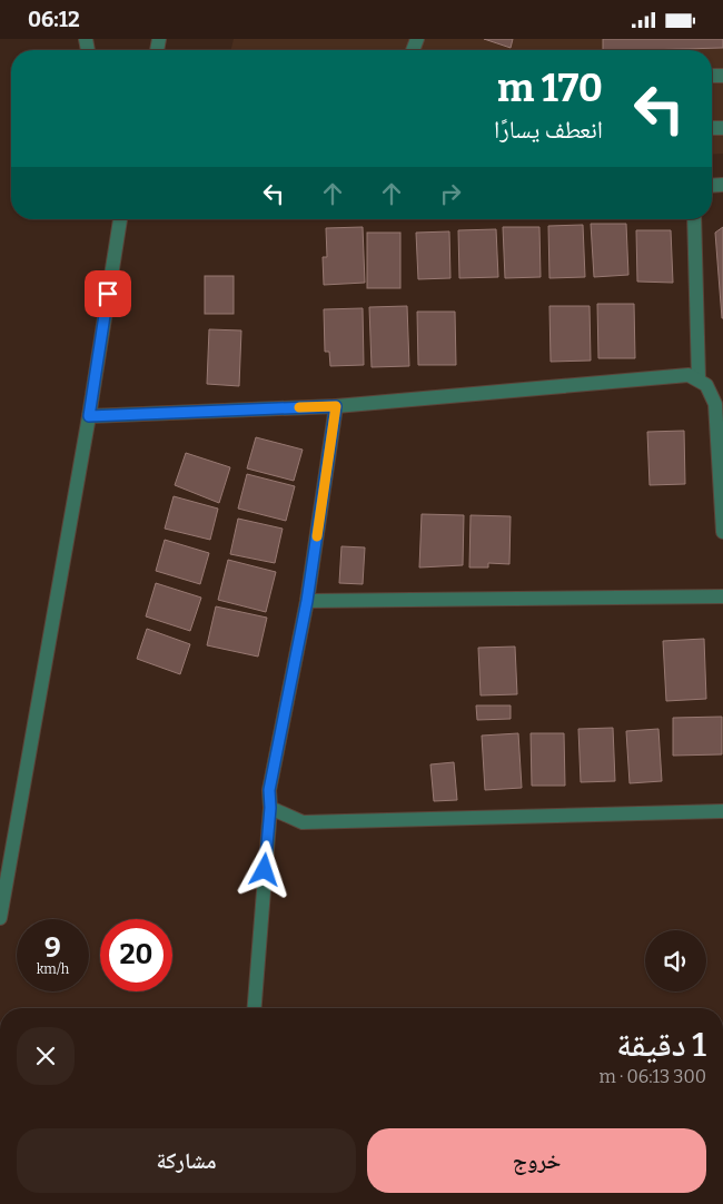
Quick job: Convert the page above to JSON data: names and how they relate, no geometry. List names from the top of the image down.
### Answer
{
  "page": {
    "status": "06:12",
    "turn": ["170 m", "انعطف يسارًا"],
    "speed": "9 km/h",
    "limit": "20",
    "heading": ["1 دقيقة", "300 m · 06:13"],
    "buttons": ["خروج", "مشاركة"]
  }
}
